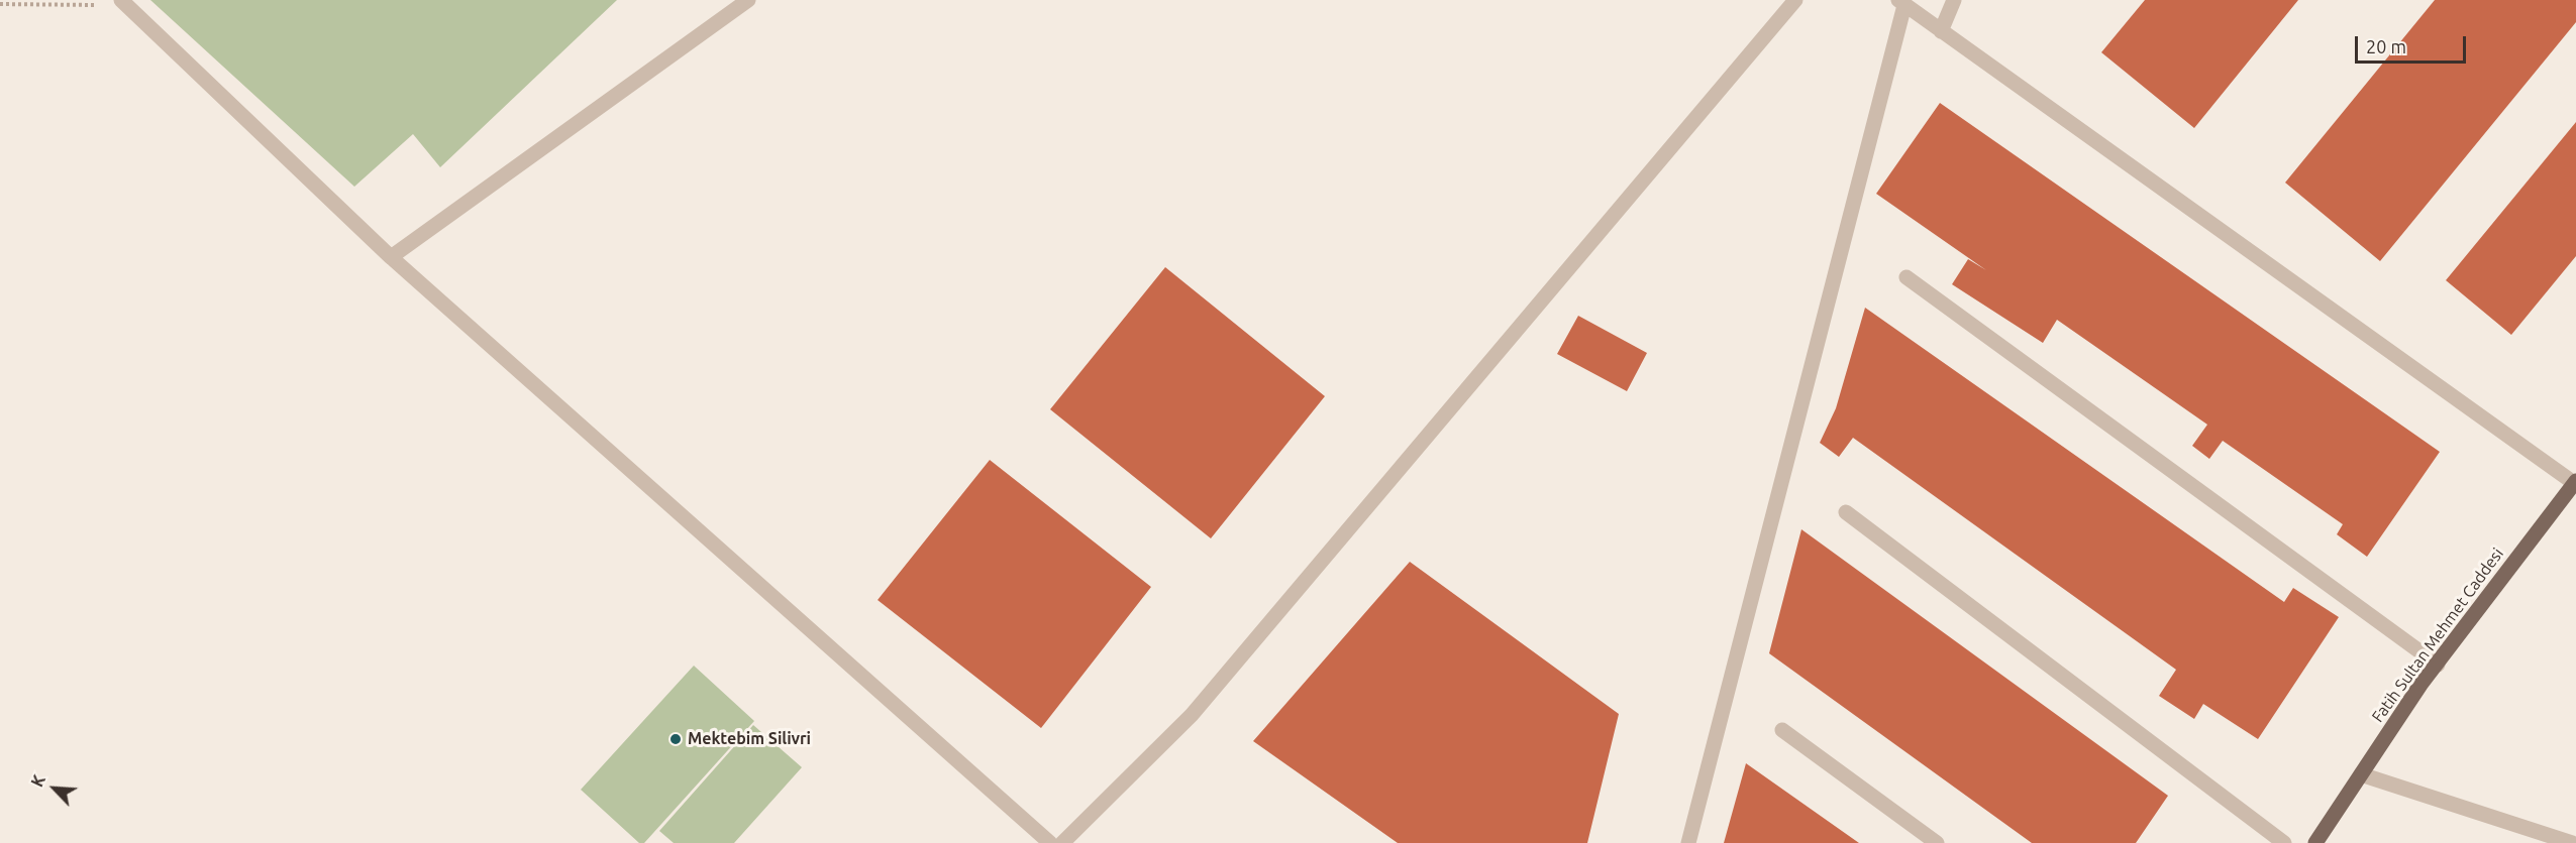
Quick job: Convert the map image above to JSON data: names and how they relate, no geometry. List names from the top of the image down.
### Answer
{
  "streets": {
    "main road": ["Fatih Sultan Mehmet Caddesi"]
  },
  "places": ["Mektebim Silivri"],
  "scale_bar": "20 m",
  "north": "top left"
}
